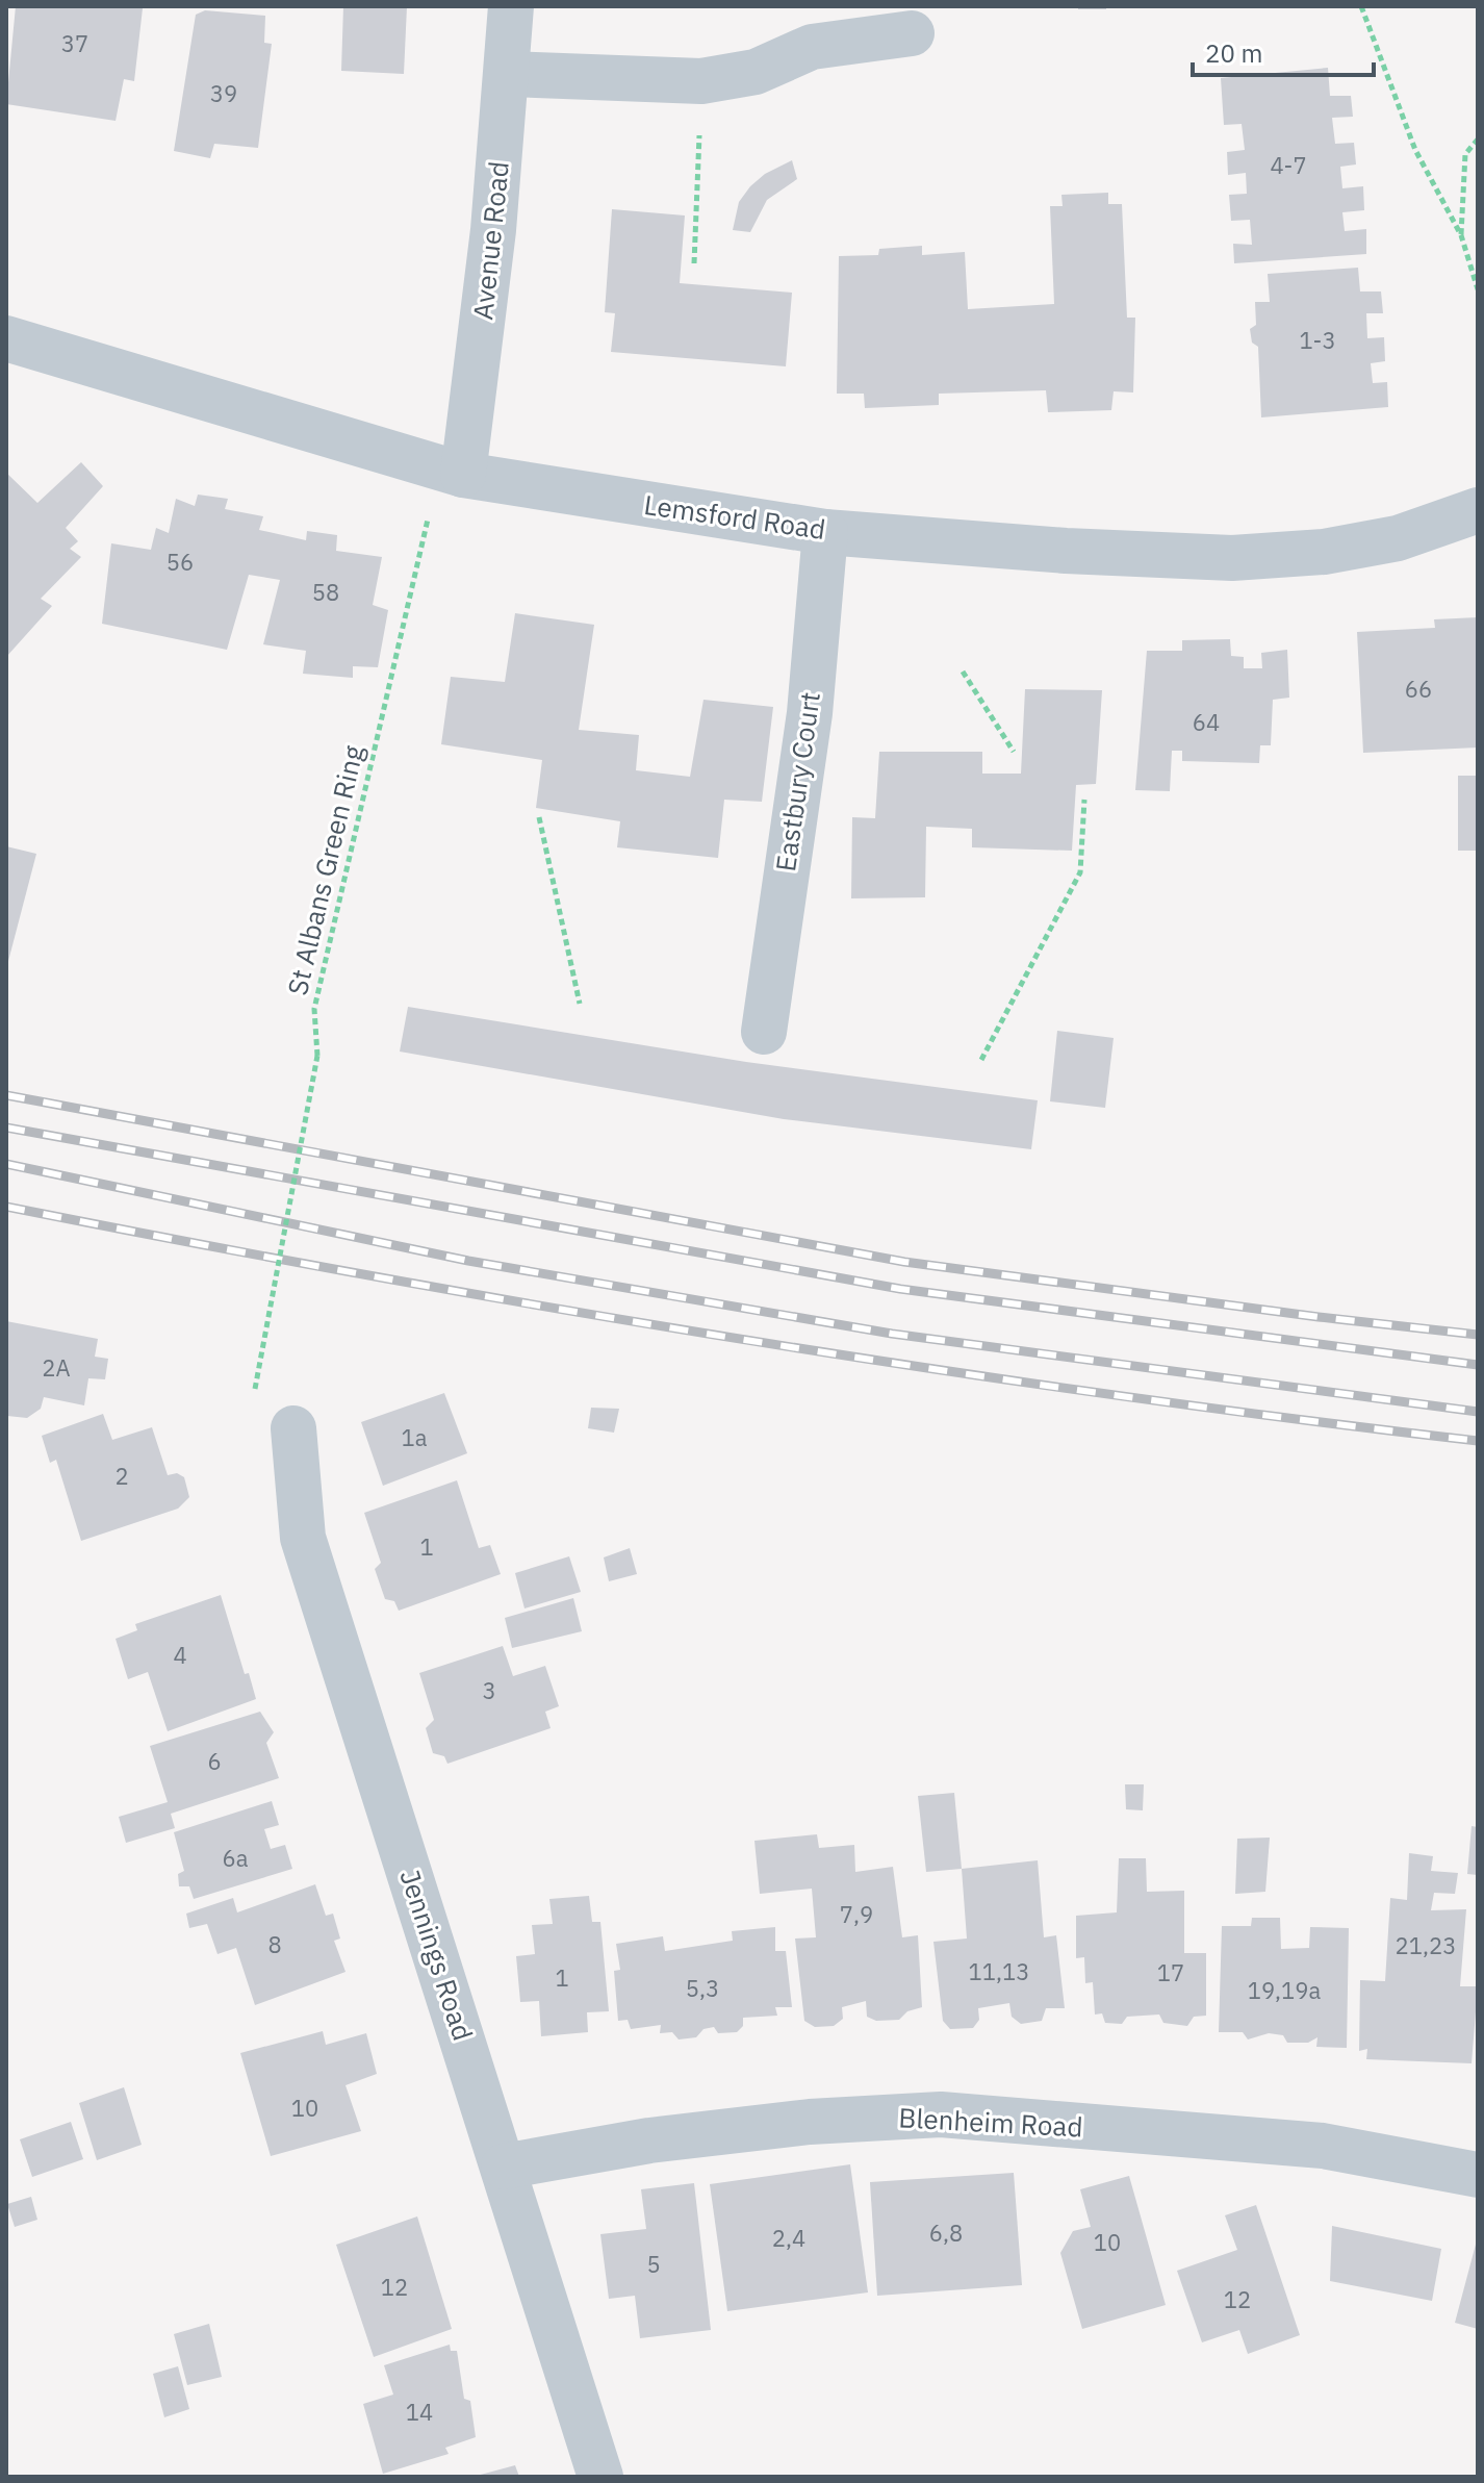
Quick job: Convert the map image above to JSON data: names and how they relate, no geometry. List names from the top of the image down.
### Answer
{
  "streets": {
    "street": [
      "Avenue Road",
      "Lemsford Road",
      "Eastbury Court",
      "Jennings Road",
      "Blenheim Road"
    ],
    "path": ["St Albans Green Ring"]
  },
  "crossings": [
    ["Avenue Road", "Lemsford Road"],
    ["Avenue Road", "St Albans Green Ring"],
    ["Lemsford Road", "Eastbury Court"],
    ["Lemsford Road", "St Albans Green Ring"],
    ["Jennings Road", "Blenheim Road"]
  ],
  "house_numbers": [
    "37",
    "39",
    "4-7",
    "1-3",
    "56",
    "58",
    "66",
    "64",
    "2A",
    "1a",
    "2",
    "1",
    "4",
    "3",
    "6",
    "6a",
    "7,9",
    "8",
    "21,23",
    "11,13",
    "17",
    "1",
    "5,3",
    "19,19a",
    "10",
    "6,8",
    "2,4",
    "10",
    "5",
    "12",
    "12",
    "14"
  ],
  "scale_bar": "20 m"
}
